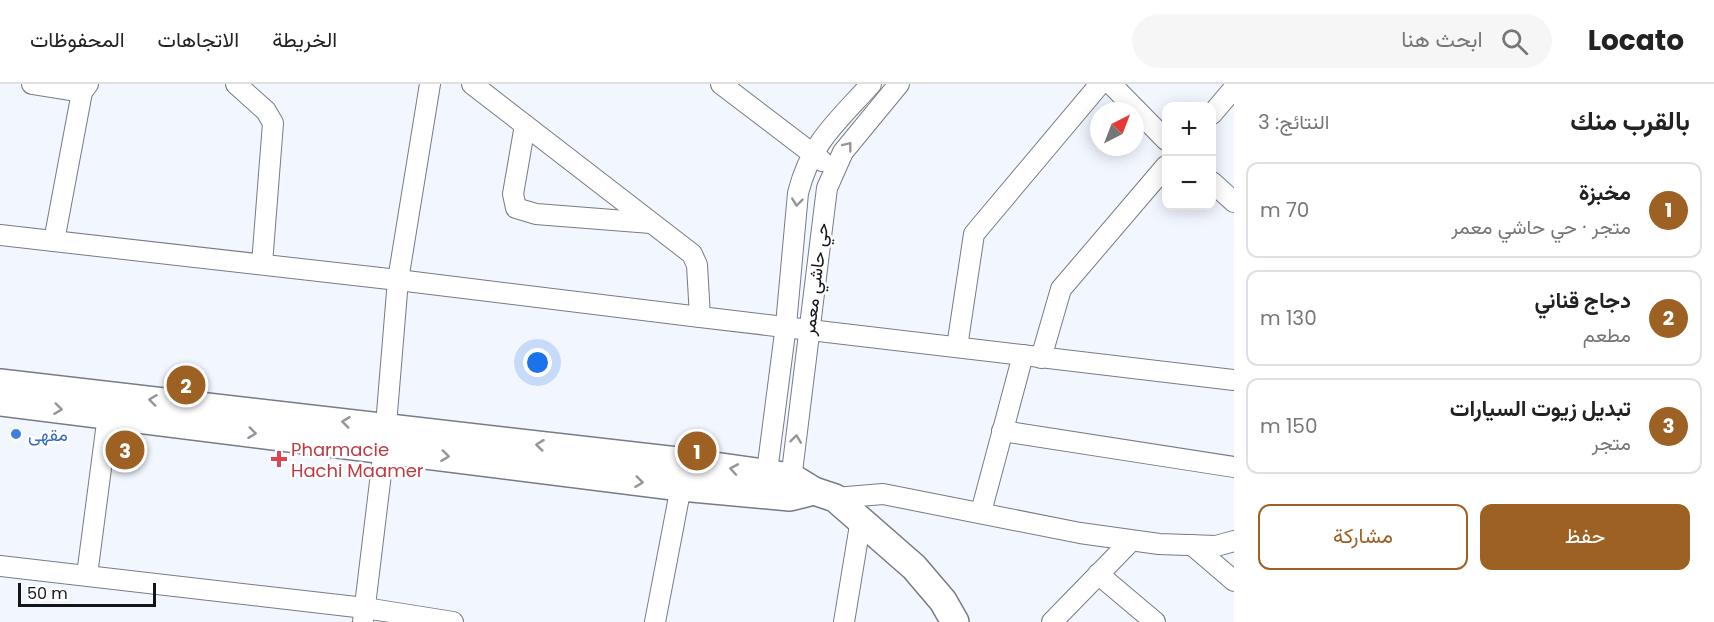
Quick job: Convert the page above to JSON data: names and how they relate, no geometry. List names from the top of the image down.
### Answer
{
  "streets": {
    "street": ["حي حاشي معمر"]
  },
  "places": {
    "other": ["مقهى"],
    "health": ["Pharmacie Hachi Maamer"]
  },
  "scale_bar": "50 m",
  "north": "top right",
  "page": {
    "header": "Locato",
    "search": "ابحث هنا",
    "nav": ["الخريطة", "الاتجاهات", "المحفوظات"],
    "heading": ["بالقرب منك", "النتائج: 3"],
    "map_buttons": ["+", "−"],
    "list": [
      {
        "mark": "1",
        "name": "مخبزة",
        "note": "متجر · حي حاشي معمر",
        "value": "70 m"
      },
      {
        "mark": "2",
        "name": "دجاج قناني",
        "note": "مطعم",
        "value": "130 m"
      },
      {
        "mark": "3",
        "name": "تبديل زيوت السيارات",
        "note": "متجر",
        "value": "150 m"
      }
    ],
    "pins": ["2", "3", "1"],
    "buttons": ["حفظ", "مشاركة"],
    "scale": "50 m"
  }
}
